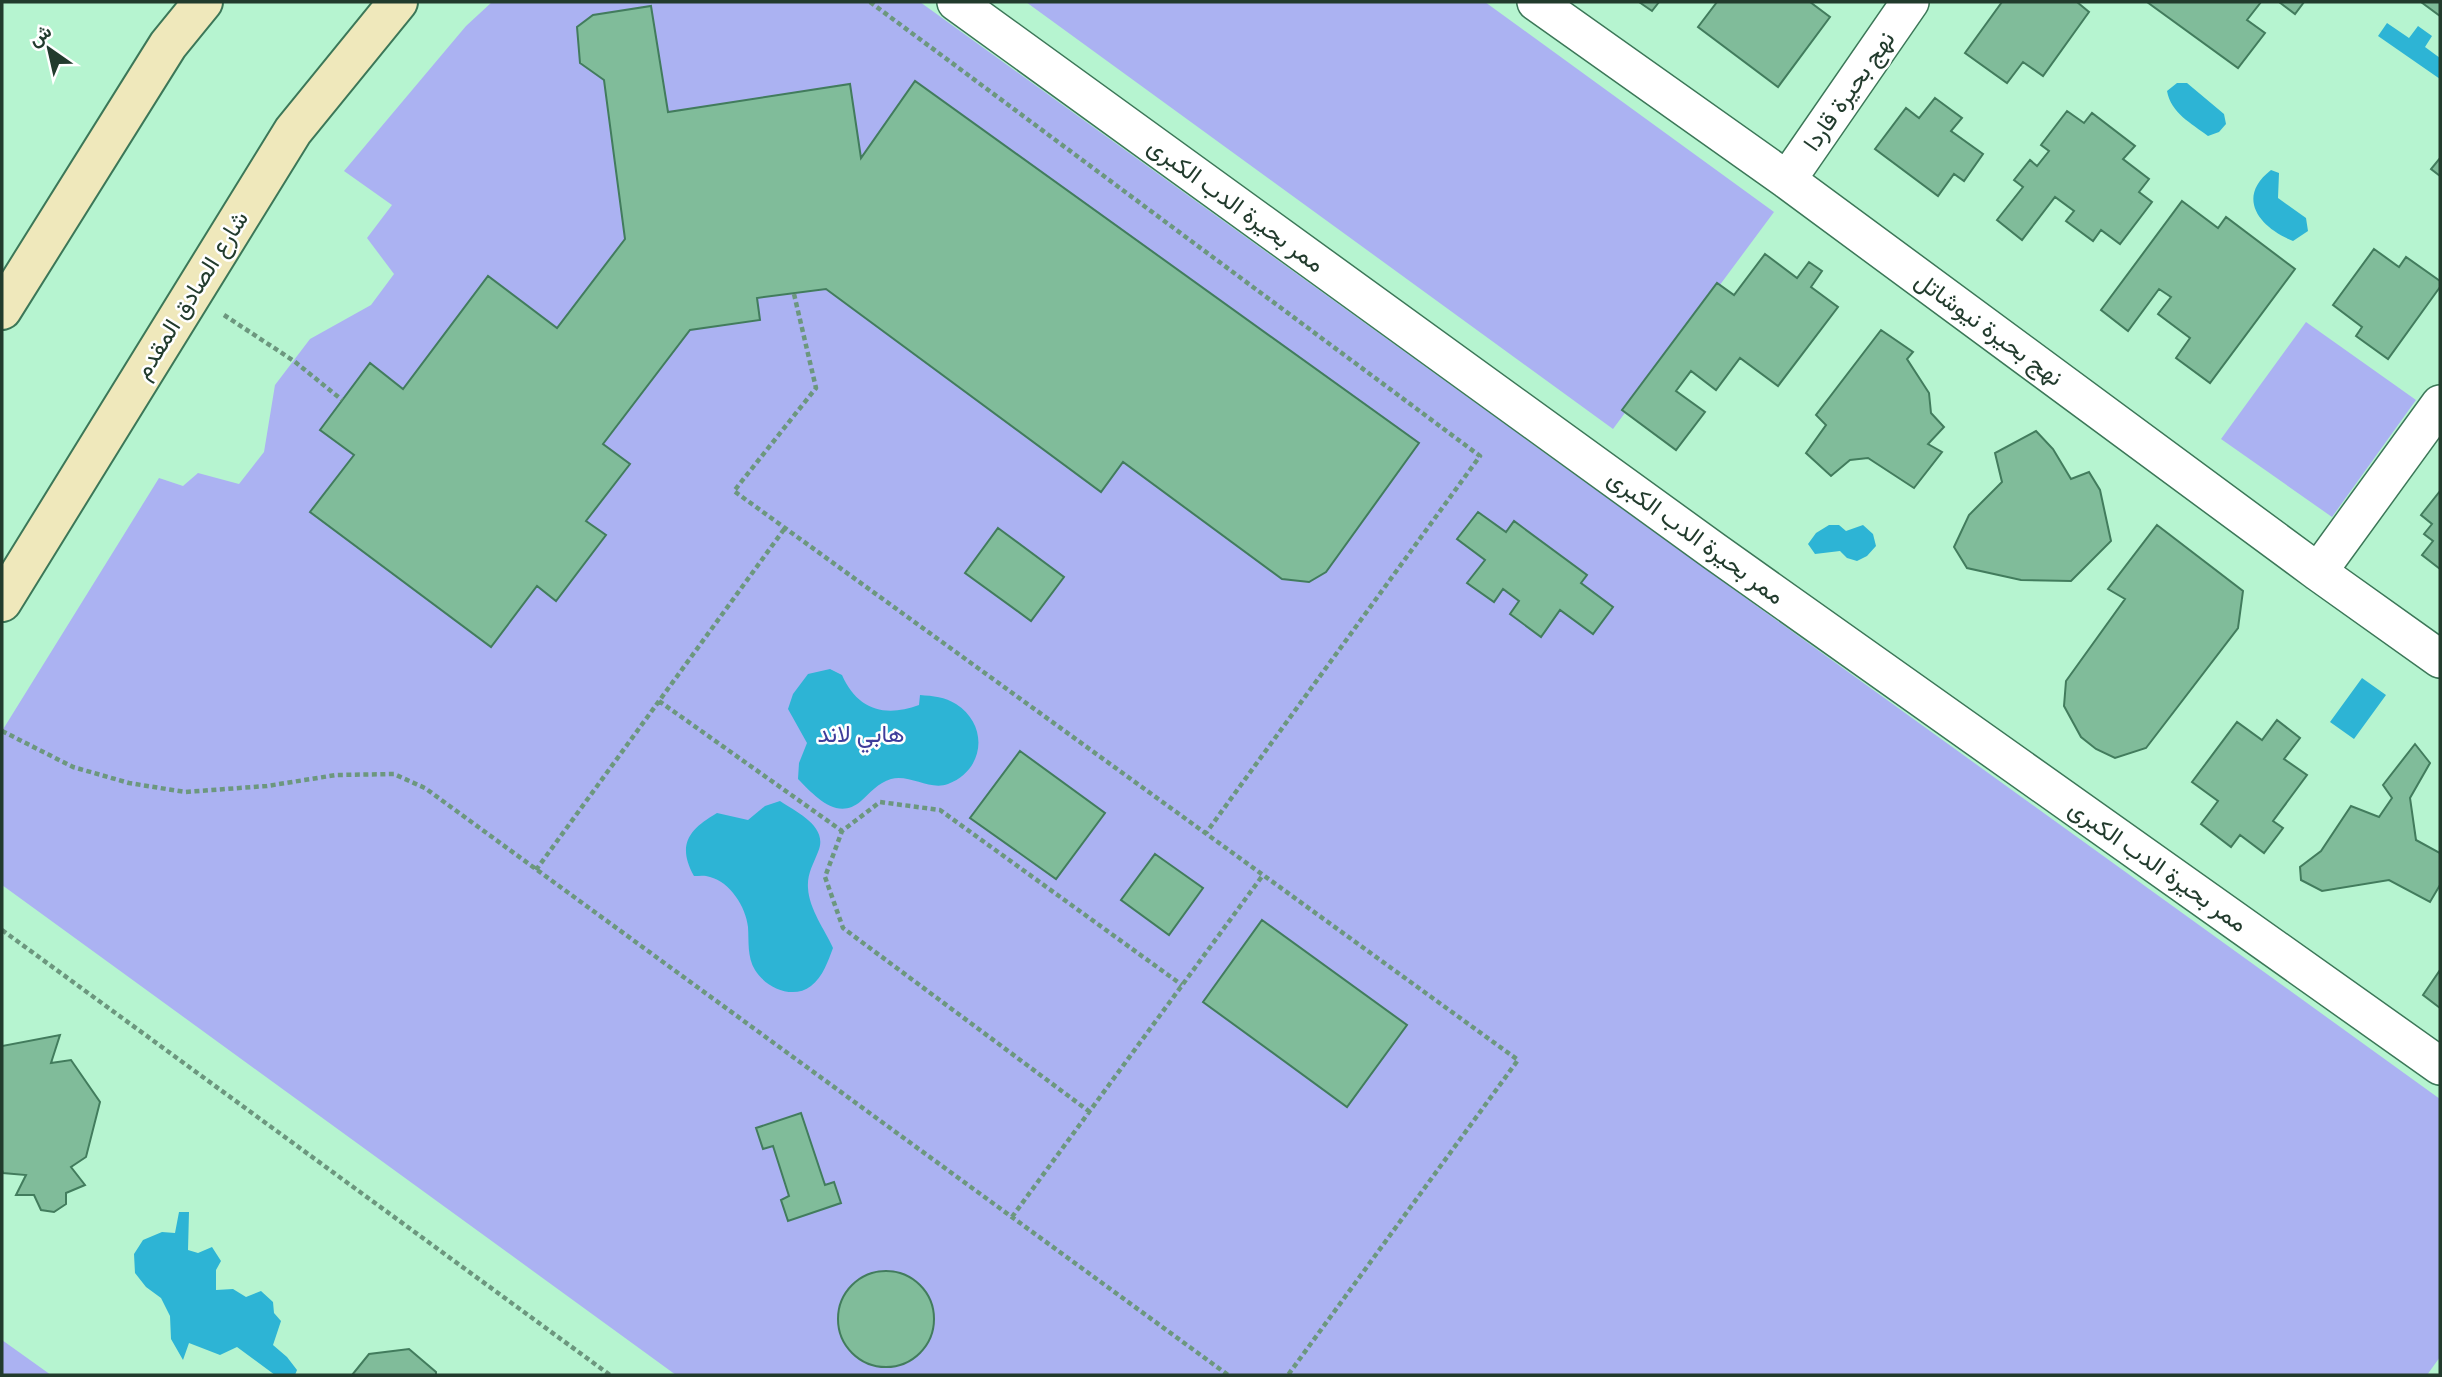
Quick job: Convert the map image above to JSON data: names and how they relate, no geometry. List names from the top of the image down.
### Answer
{
  "streets": {
    "main road": ["شارع الصادق المقدم"],
    "street": ["نهج بحيرة قاردا", "ممر بحيرة الدب الكبرى", "نهج بحيرة نيوشاتل"]
  },
  "crossings": [
    ["نهج بحيرة قاردا", "نهج بحيرة نيوشاتل"]
  ],
  "parks": ["هابي لاند"],
  "north": "top left"
}
